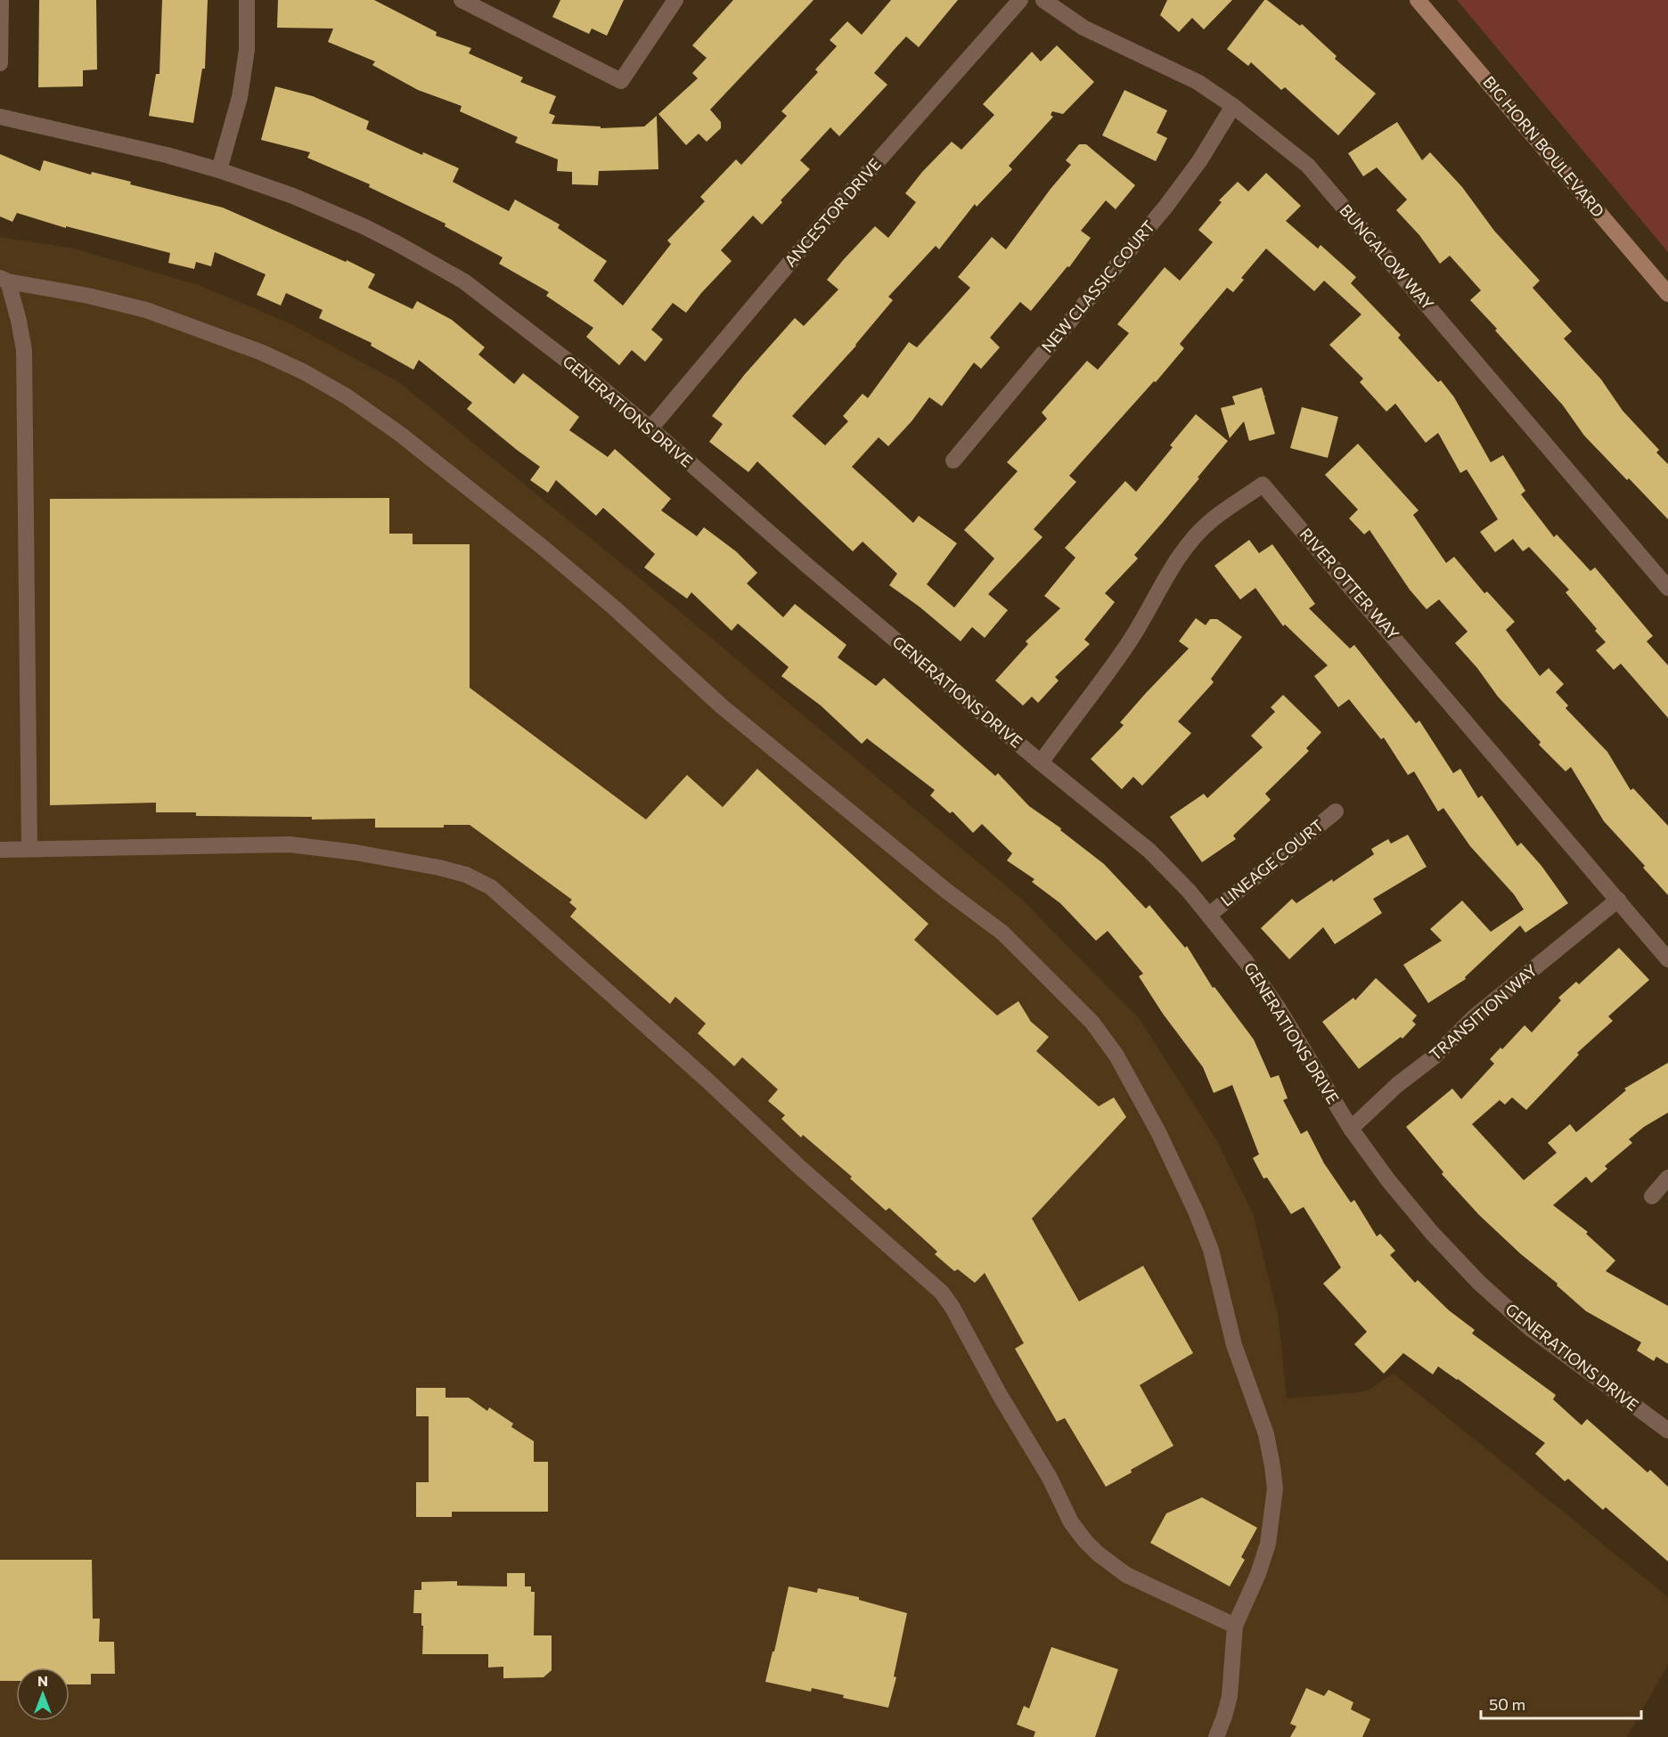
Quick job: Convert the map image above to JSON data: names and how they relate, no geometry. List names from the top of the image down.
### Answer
{
  "streets": {
    "main road": ["BIG HORN BOULEVARD"],
    "street": [
      "ANCESTOR DRIVE",
      "BUNGALOW WAY",
      "NEW CLASSIC COURT",
      "GENERATIONS DRIVE",
      "RIVER OTTER WAY",
      "LINEAGE COURT",
      "TRANSITION WAY"
    ]
  },
  "crossings": [
    ["ANCESTOR DRIVE", "GENERATIONS DRIVE"],
    ["BUNGALOW WAY", "NEW CLASSIC COURT"],
    ["GENERATIONS DRIVE", "RIVER OTTER WAY"],
    ["GENERATIONS DRIVE", "LINEAGE COURT"],
    ["GENERATIONS DRIVE", "TRANSITION WAY"],
    ["RIVER OTTER WAY", "TRANSITION WAY"]
  ],
  "scale_bar": "50 m",
  "north": "top"
}
